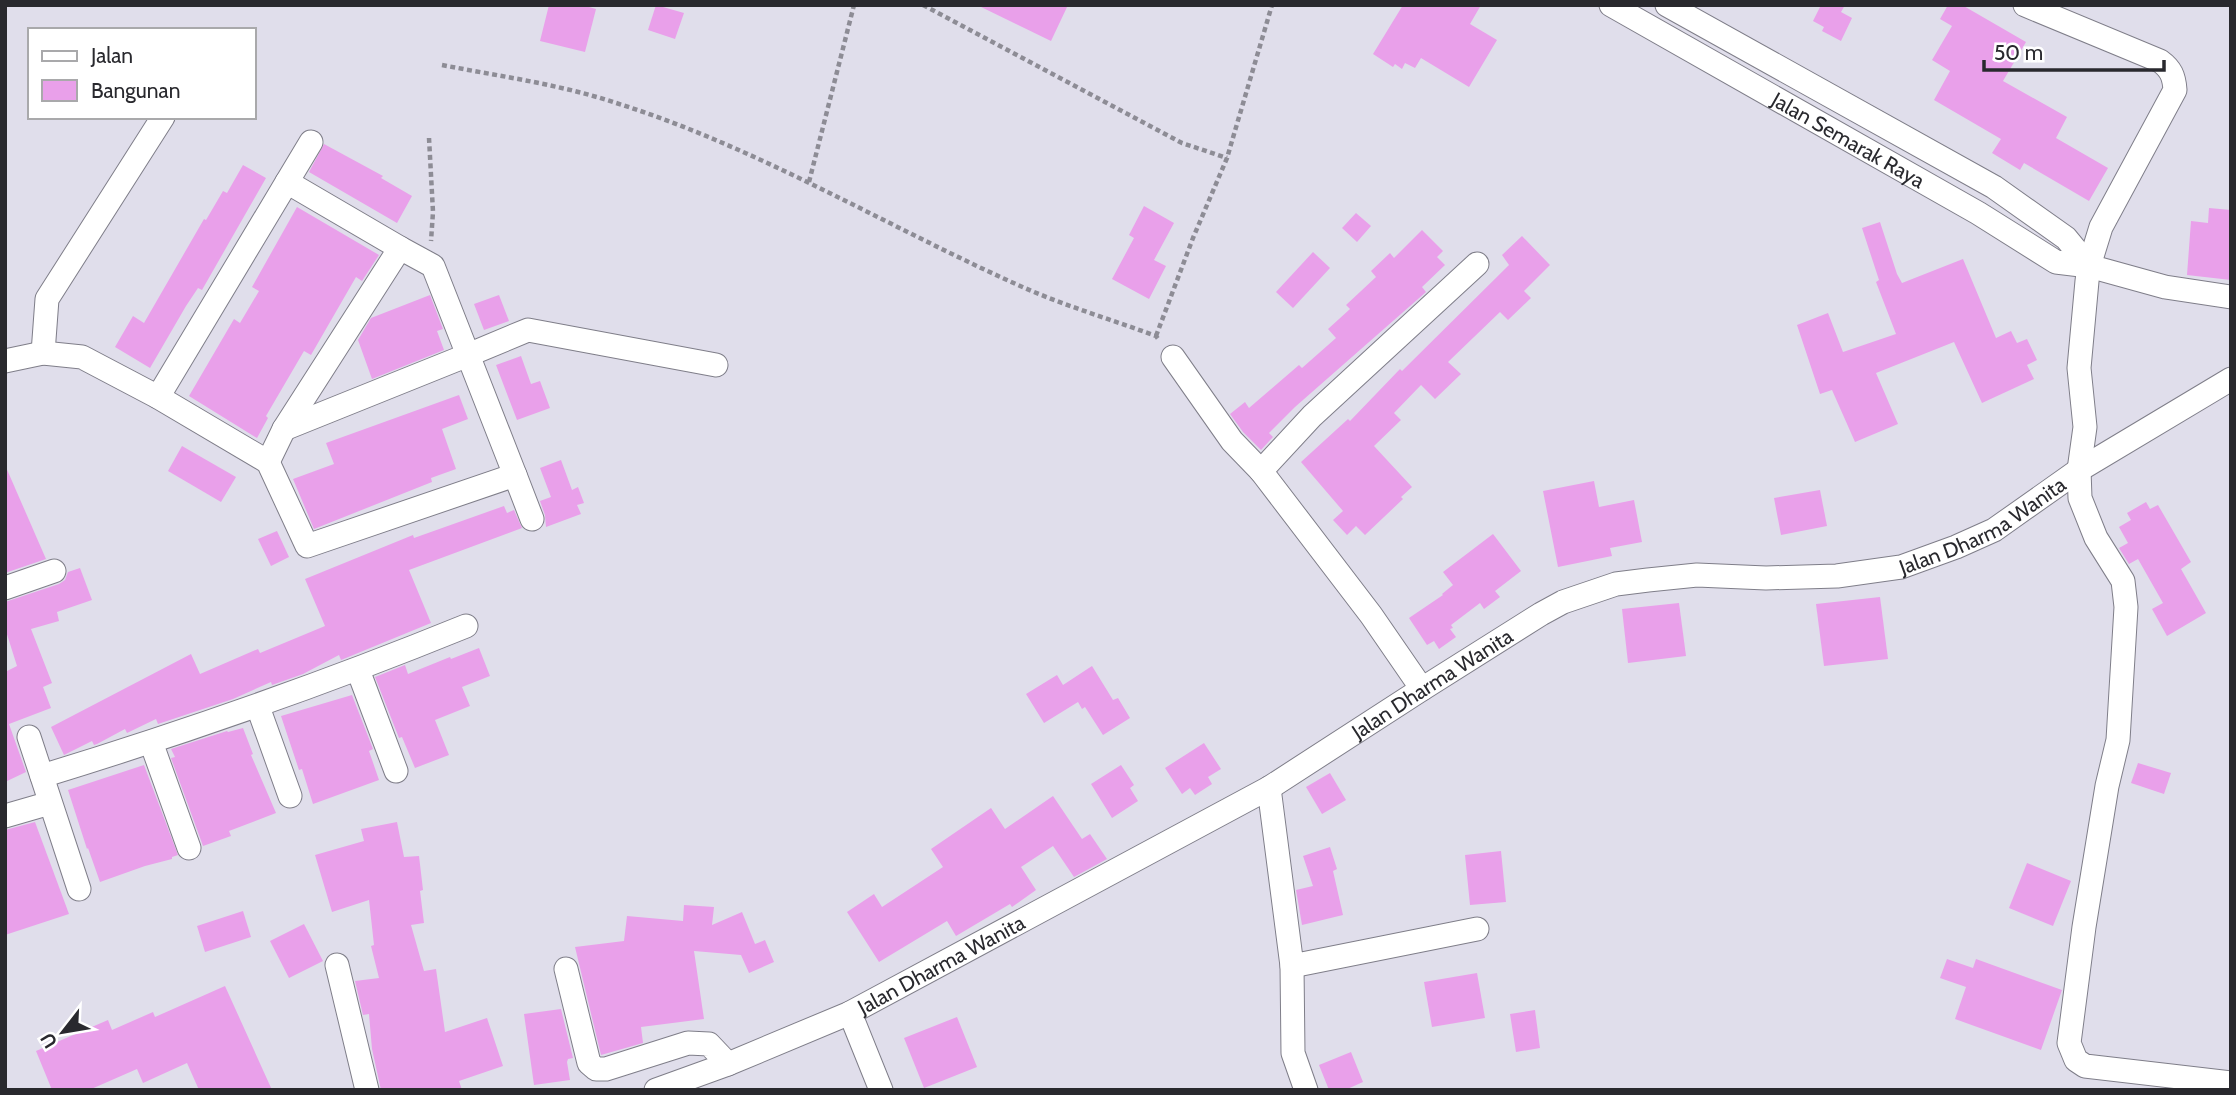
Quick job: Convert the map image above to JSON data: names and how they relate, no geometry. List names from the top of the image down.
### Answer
{
  "streets": {
    "street": ["Jalan Semarak Raya", "Jalan Dharma Wanita"]
  },
  "legend": ["Jalan", "Bangunan"],
  "scale_bar": "50 m",
  "north": "bottom left"
}
